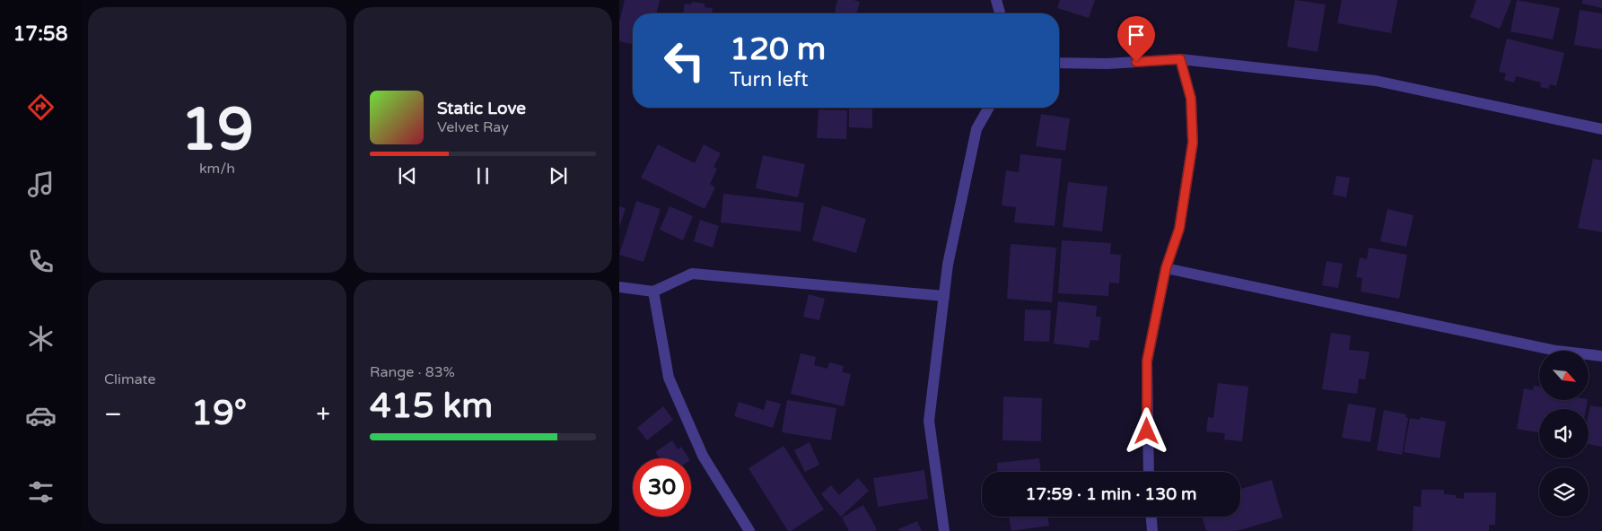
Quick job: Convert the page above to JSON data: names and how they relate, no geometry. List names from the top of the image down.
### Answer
{
  "north": "bottom right",
  "page": {
    "tabs": "17:58",
    "tile": [
      ["19", "km/h"],
      "Climate",
      ["Range · 83%", "415 km"]
    ],
    "turn": ["120 m", "Turn left"],
    "song": ["Static Love", "Velvet Ray"],
    "heat": ["−", "19°", "+"],
    "limit": "30",
    "trip": "17:59 · 1 min · 130 m"
  }
}
